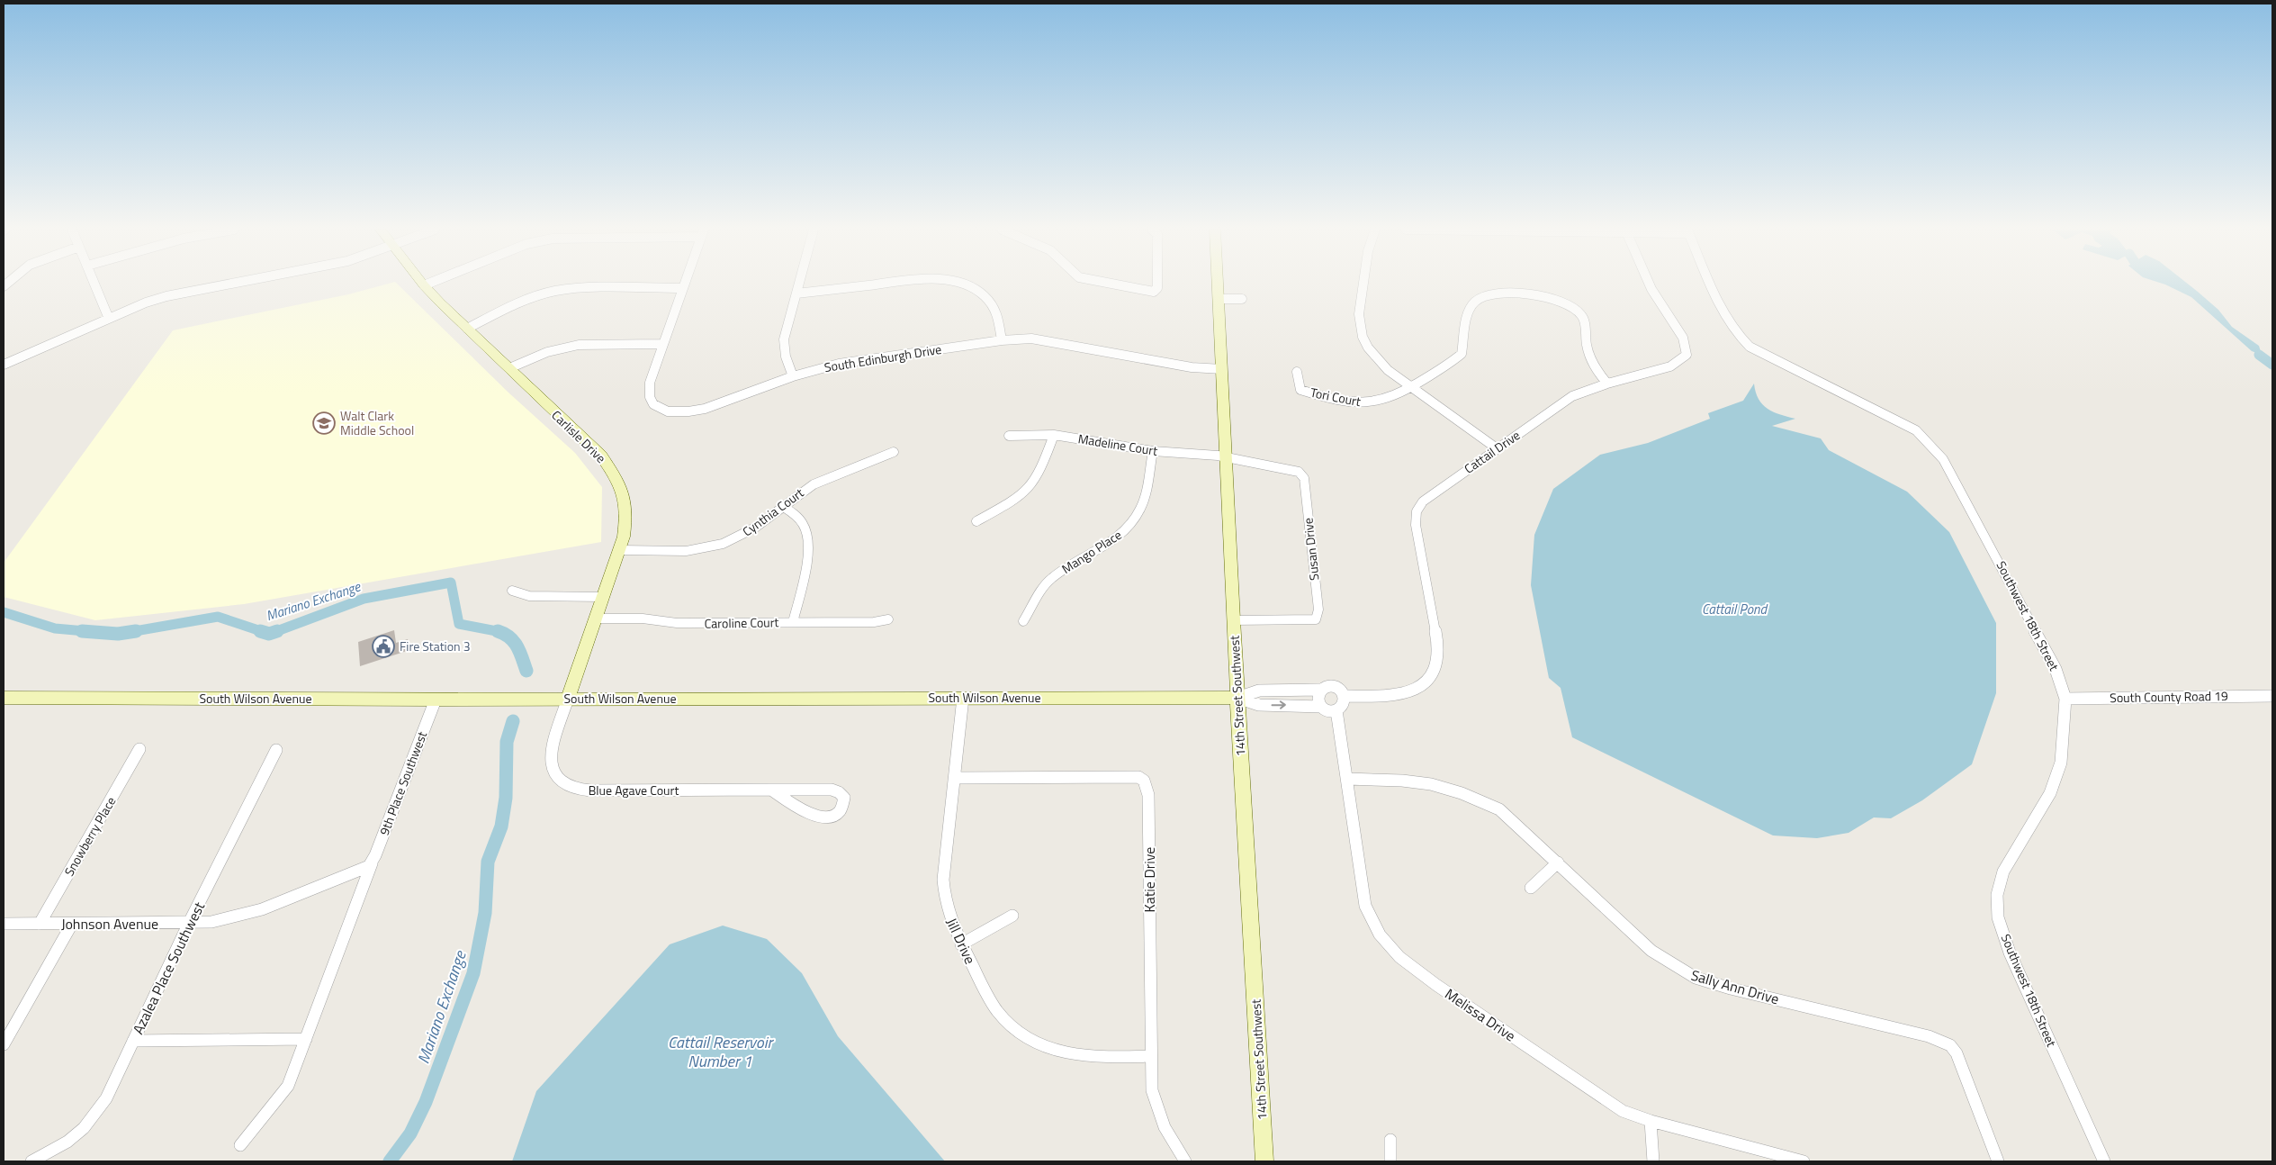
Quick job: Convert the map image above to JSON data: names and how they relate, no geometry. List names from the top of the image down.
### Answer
{
  "streets": {
    "main road": ["Carlisle Drive", "14th Street Southwest", "South Wilson Avenue"],
    "street": [
      "South Edinburgh Drive",
      "Tori Court",
      "Madeline Court",
      "Cattail Drive",
      "Cynthia Court",
      "Susan Drive",
      "Mango Place",
      "Southwest 18th Street",
      "Caroline Court",
      "South County Road 19",
      "9th Place Southwest",
      "Blue Agave Court",
      "Snowberry Place",
      "Katie Drive",
      "Johnson Avenue",
      "Jill Drive",
      "Azalea Place Southwest",
      "Sally Ann Drive",
      "Melissa Drive"
    ]
  },
  "crossings": [
    ["South Edinburgh Drive", "14th Street Southwest"],
    ["Carlisle Drive", "Cynthia Court"],
    ["Carlisle Drive", "Caroline Court"],
    ["Carlisle Drive", "South Wilson Avenue"],
    ["Carlisle Drive", "Blue Agave Court"],
    ["Madeline Court", "Susan Drive"],
    ["Madeline Court", "Mango Place"],
    ["Madeline Court", "14th Street Southwest"],
    ["Cattail Drive", "South Wilson Avenue"],
    ["Cattail Drive", "Melissa Drive"],
    ["Susan Drive", "14th Street Southwest"],
    ["Southwest 18th Street", "South County Road 19"],
    ["14th Street Southwest", "South Wilson Avenue"],
    ["South Wilson Avenue", "9th Place Southwest"],
    ["South Wilson Avenue", "Blue Agave Court"],
    ["South Wilson Avenue", "Jill Drive"],
    ["South Wilson Avenue", "Melissa Drive"],
    ["9th Place Southwest", "Johnson Avenue"],
    ["Snowberry Place", "Johnson Avenue"],
    ["Katie Drive", "Jill Drive"],
    ["Johnson Avenue", "Azalea Place Southwest"],
    ["Sally Ann Drive", "Melissa Drive"]
  ],
  "water": ["Mariano Exchange", "Cattail Pond", "Cattail Reservoir Number 1"],
  "places": {
    "school or university": ["Walt Clark Middle School"],
    "public building": ["Fire Station 3"]
  }
}
